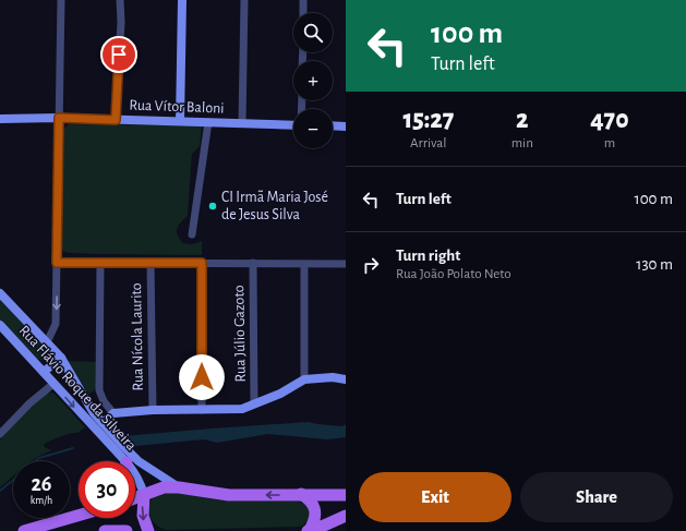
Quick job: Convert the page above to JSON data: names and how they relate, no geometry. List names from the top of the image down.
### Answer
{
  "streets": {
    "street": [
      "Rua Vítor Baloni",
      "Rua Júlio Gazoto",
      "Rua Nícola Laurito",
      "Rua Flávio Roque da Silveira"
    ]
  },
  "places": ["CI Irmã Maria José de Jesus Silva"],
  "page": {
    "turn": ["100 m", "Turn left"],
    "map_buttons": ["+", "−"],
    "eta": [
      "15:27",
      "Arrival",
      "2",
      "min",
      "470",
      "m"
    ],
    "list": [
      {
        "name": "Turn left",
        "value": "100 m"
      },
      {
        "name": "Turn right",
        "note": "Rua João Polato Neto",
        "value": "130 m"
      }
    ],
    "speed": "26 km/h",
    "limit": "30",
    "buttons": ["Exit", "Share"]
  }
}
